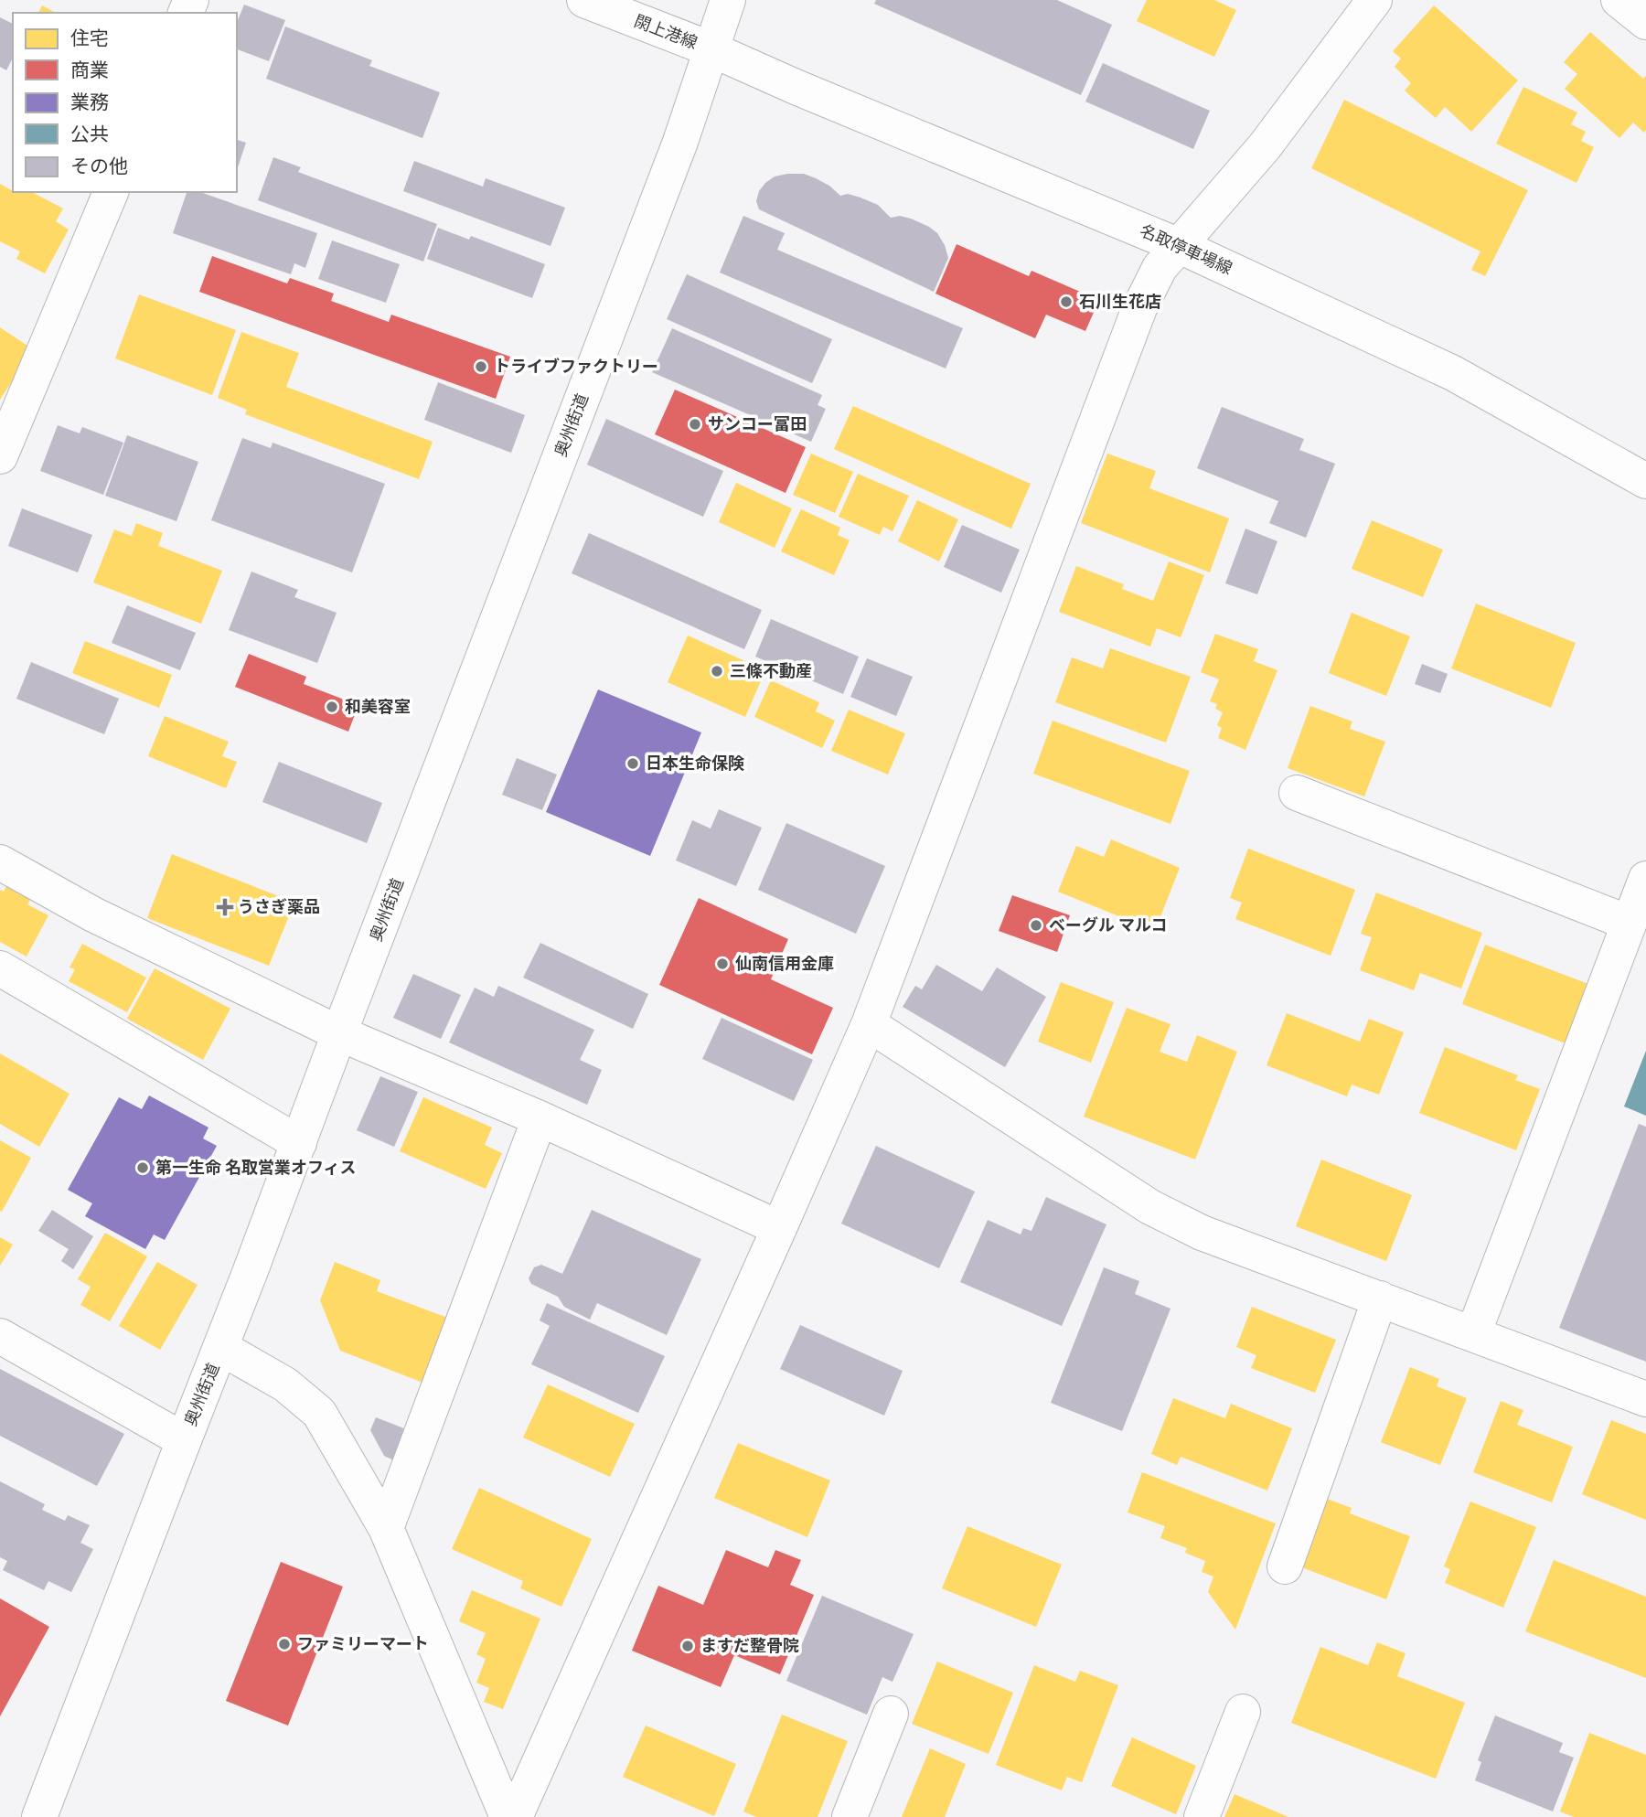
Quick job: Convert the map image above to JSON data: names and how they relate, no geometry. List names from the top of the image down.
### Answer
{
  "streets": {
    "street": ["閖上港線", "名取停車場線", "奥州街道"]
  },
  "crossings": [
    ["閖上港線", "名取停車場線"],
    ["閖上港線", "奥州街道"],
    ["名取停車場線", "奥州街道"]
  ],
  "places": {
    "other": [
      "石川生花店",
      "トライブファクトリー",
      "サンコー富田",
      "三條不動産",
      "和美容室",
      "日本生命保険",
      "ベーグル マルコ",
      "仙南信用金庫",
      "第一生命 名取営業オフィス",
      "ファミリーマート",
      "ますだ整骨院"
    ],
    "health": ["うさぎ薬品"]
  },
  "legend": [
    "住宅",
    "商業",
    "業務",
    "公共",
    "その他"
  ]
}
